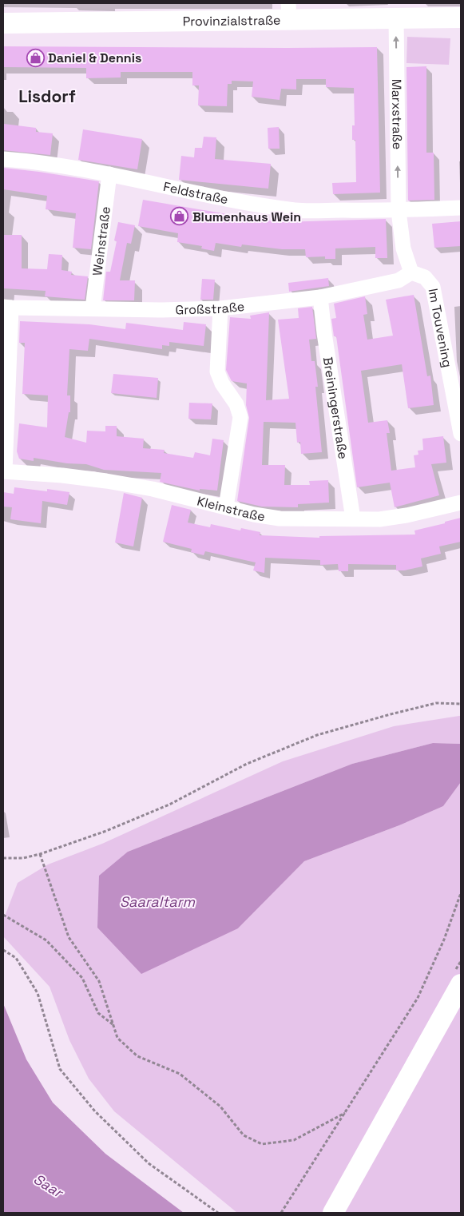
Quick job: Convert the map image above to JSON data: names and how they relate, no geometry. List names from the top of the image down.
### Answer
{
  "streets": {
    "main road": ["Provinzialstraße"],
    "street": [
      "Marxstraße",
      "Feldstraße",
      "Weinstraße",
      "Großstraße",
      "Im Touvening",
      "Breiningerstraße",
      "Kleinstraße"
    ]
  },
  "crossings": [
    ["Provinzialstraße", "Marxstraße"],
    ["Marxstraße", "Feldstraße"],
    ["Feldstraße", "Weinstraße"],
    ["Weinstraße", "Großstraße"],
    ["Großstraße", "Im Touvening"],
    ["Großstraße", "Breiningerstraße"],
    ["Breiningerstraße", "Kleinstraße"]
  ],
  "one_way": ["Marxstraße"],
  "districts": ["Lisdorf"],
  "water": ["Saaraltarm", "Saar"],
  "places": {
    "shop": ["Daniel & Dennis", "Blumenhaus Wein"]
  }
}
